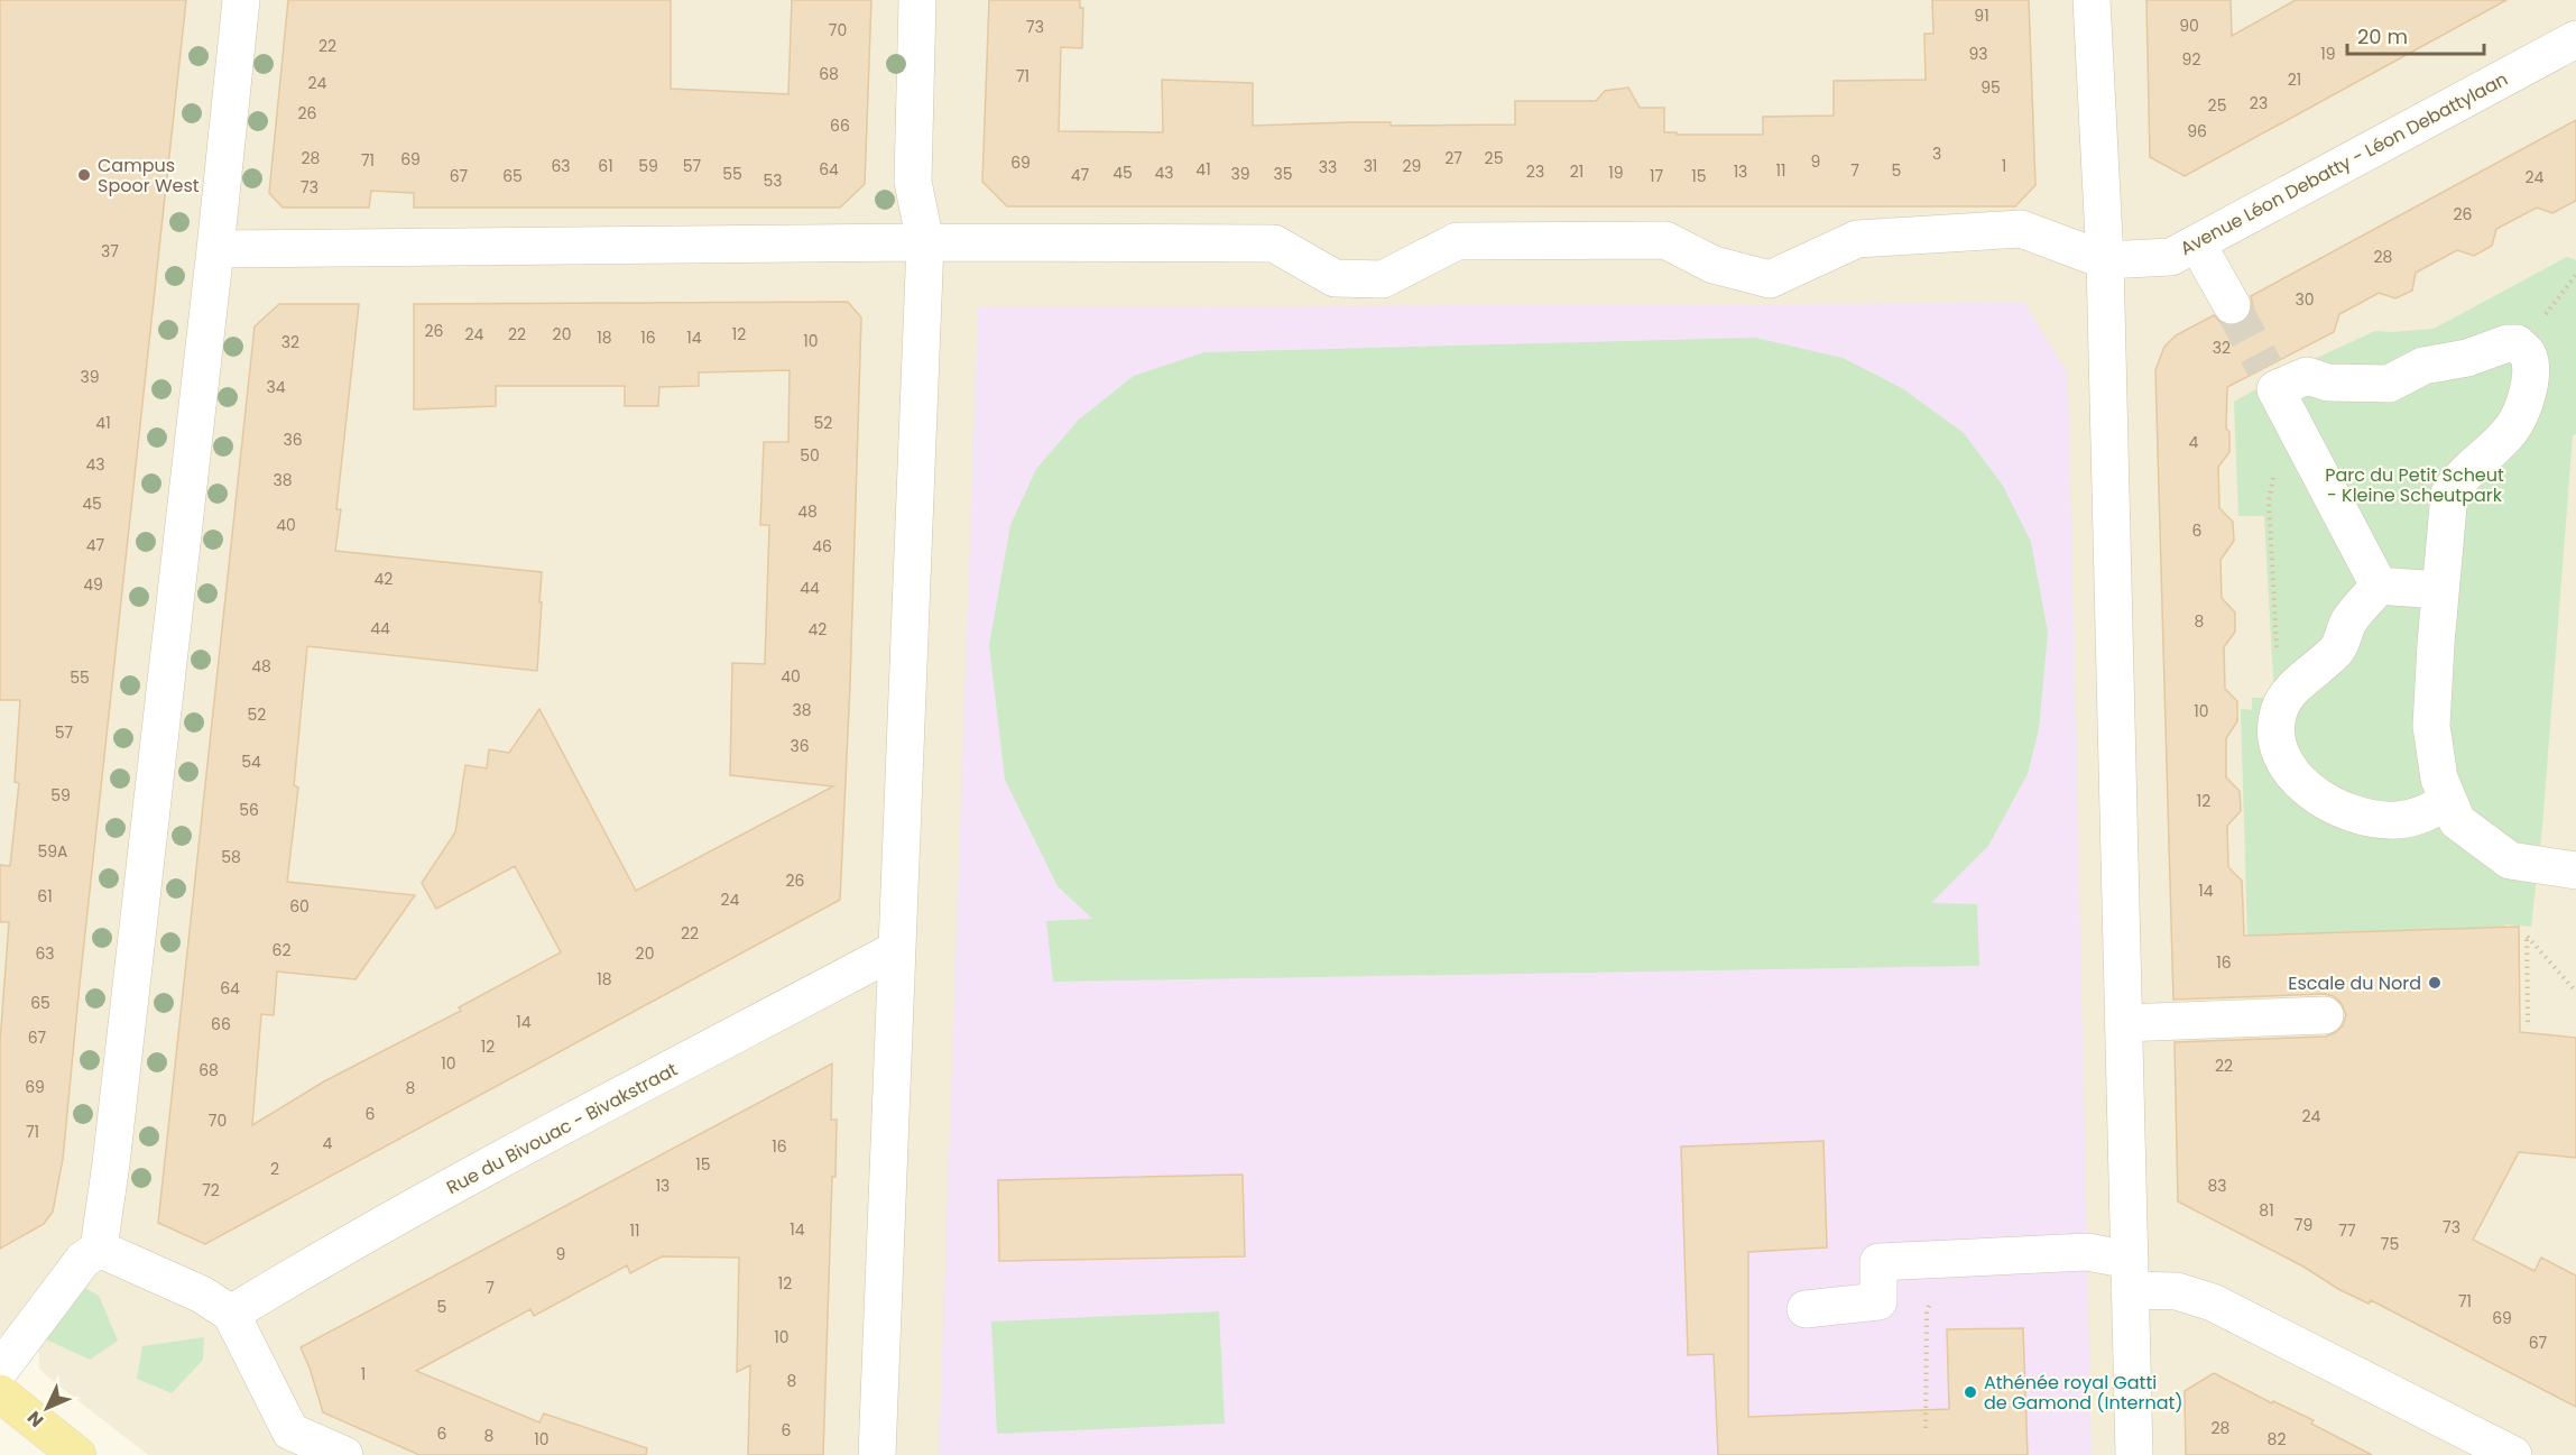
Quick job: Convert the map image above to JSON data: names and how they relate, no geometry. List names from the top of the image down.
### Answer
{
  "streets": {
    "street": ["Avenue Léon Debatty - Léon Debattylaan", "Rue du Bivouac - Bivakstraat"]
  },
  "parks": ["Parc du Petit Scheut - Kleine Scheutpark"],
  "places": ["Campus Spoor West", "Escale du Nord", "Athénée royal Gatti de Gamond (Internat)"],
  "house_numbers": [
    "91",
    "90",
    "73",
    "70",
    "22",
    "93",
    "19",
    "92",
    "68",
    "71",
    "21",
    "24",
    "95",
    "23",
    "25",
    "26",
    "66",
    "96",
    "3",
    "28",
    "27",
    "25",
    "69",
    "71",
    "9",
    "69",
    "63",
    "61",
    "59",
    "57",
    "31",
    "29",
    "1",
    "33",
    "64",
    "41",
    "11",
    "7",
    "5",
    "23",
    "21",
    "13",
    "45",
    "43",
    "19",
    "55",
    "39",
    "35",
    "47",
    "67",
    "65",
    "17",
    "15",
    "24",
    "53",
    "73",
    "26",
    "37",
    "28",
    "30",
    "26",
    "24",
    "22",
    "20",
    "12",
    "18",
    "16",
    "14",
    "10",
    "32",
    "32",
    "39",
    "34",
    "41",
    "52",
    "36",
    "4",
    "50",
    "43",
    "38",
    "45",
    "48",
    "40",
    "6",
    "47",
    "46",
    "42",
    "49",
    "44",
    "8",
    "44",
    "42",
    "48",
    "40",
    "55",
    "38",
    "10",
    "52",
    "57",
    "36",
    "54",
    "59",
    "12",
    "56",
    "59A",
    "58",
    "26",
    "14",
    "61",
    "24",
    "60",
    "22",
    "62",
    "63",
    "20",
    "16",
    "18",
    "64",
    "65",
    "14",
    "66",
    "67",
    "12",
    "10",
    "22",
    "68",
    "69",
    "8",
    "6",
    "24",
    "70",
    "71",
    "4",
    "16",
    "15",
    "2",
    "13",
    "83",
    "72",
    "81",
    "79",
    "73",
    "14",
    "11",
    "77",
    "75",
    "9",
    "12",
    "7",
    "71",
    "5",
    "69",
    "10",
    "67",
    "1",
    "8",
    "28",
    "6",
    "6",
    "8",
    "10",
    "82"
  ],
  "scale_bar": "20 m",
  "north": "bottom left"
}
